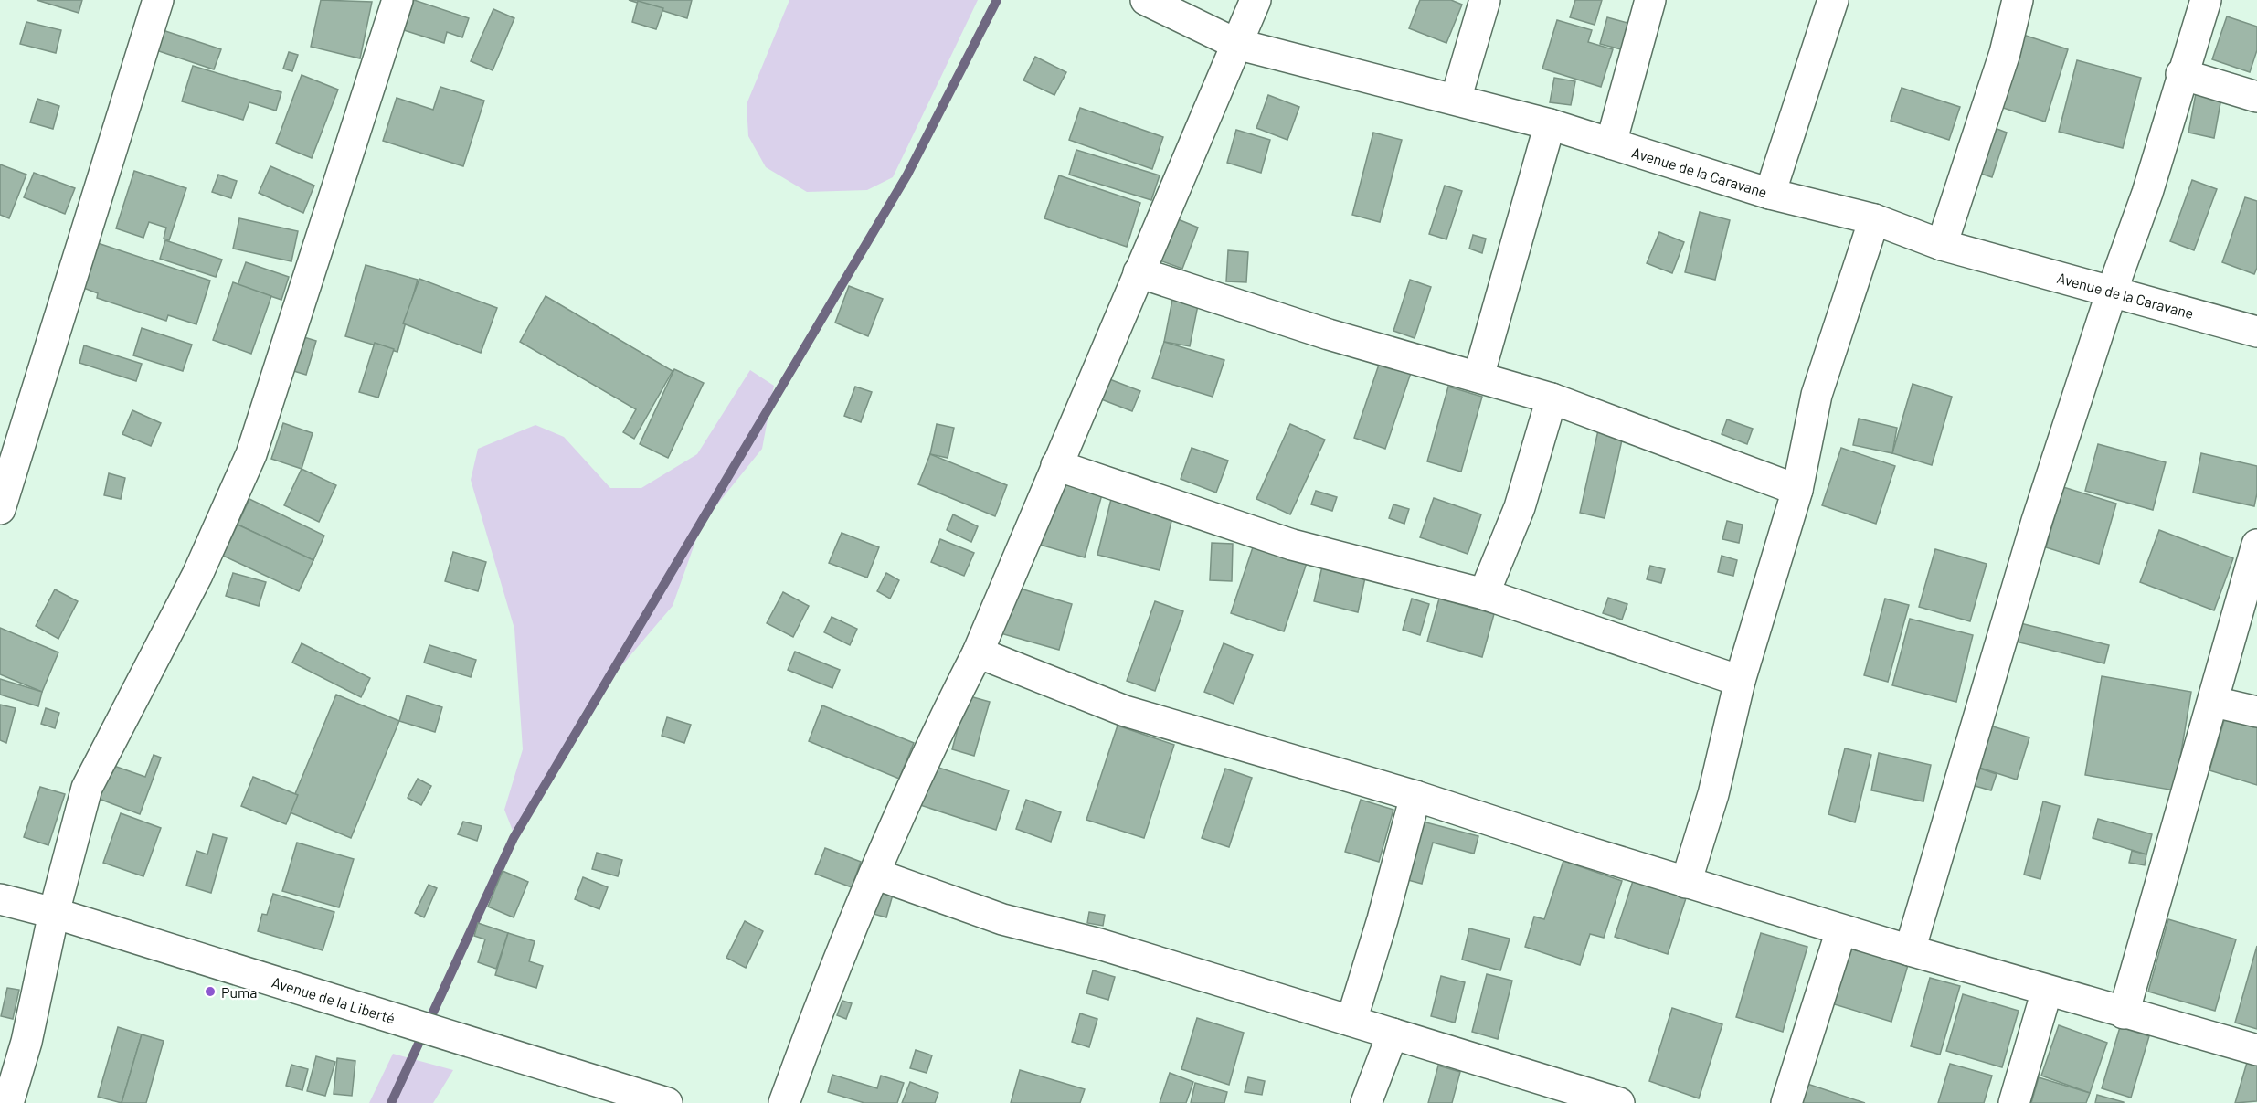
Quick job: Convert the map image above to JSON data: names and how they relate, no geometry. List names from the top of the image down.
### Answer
{
  "streets": {
    "street": ["Avenue de la Caravane", "Avenue de la Liberté"]
  },
  "places": ["Puma"]
}
